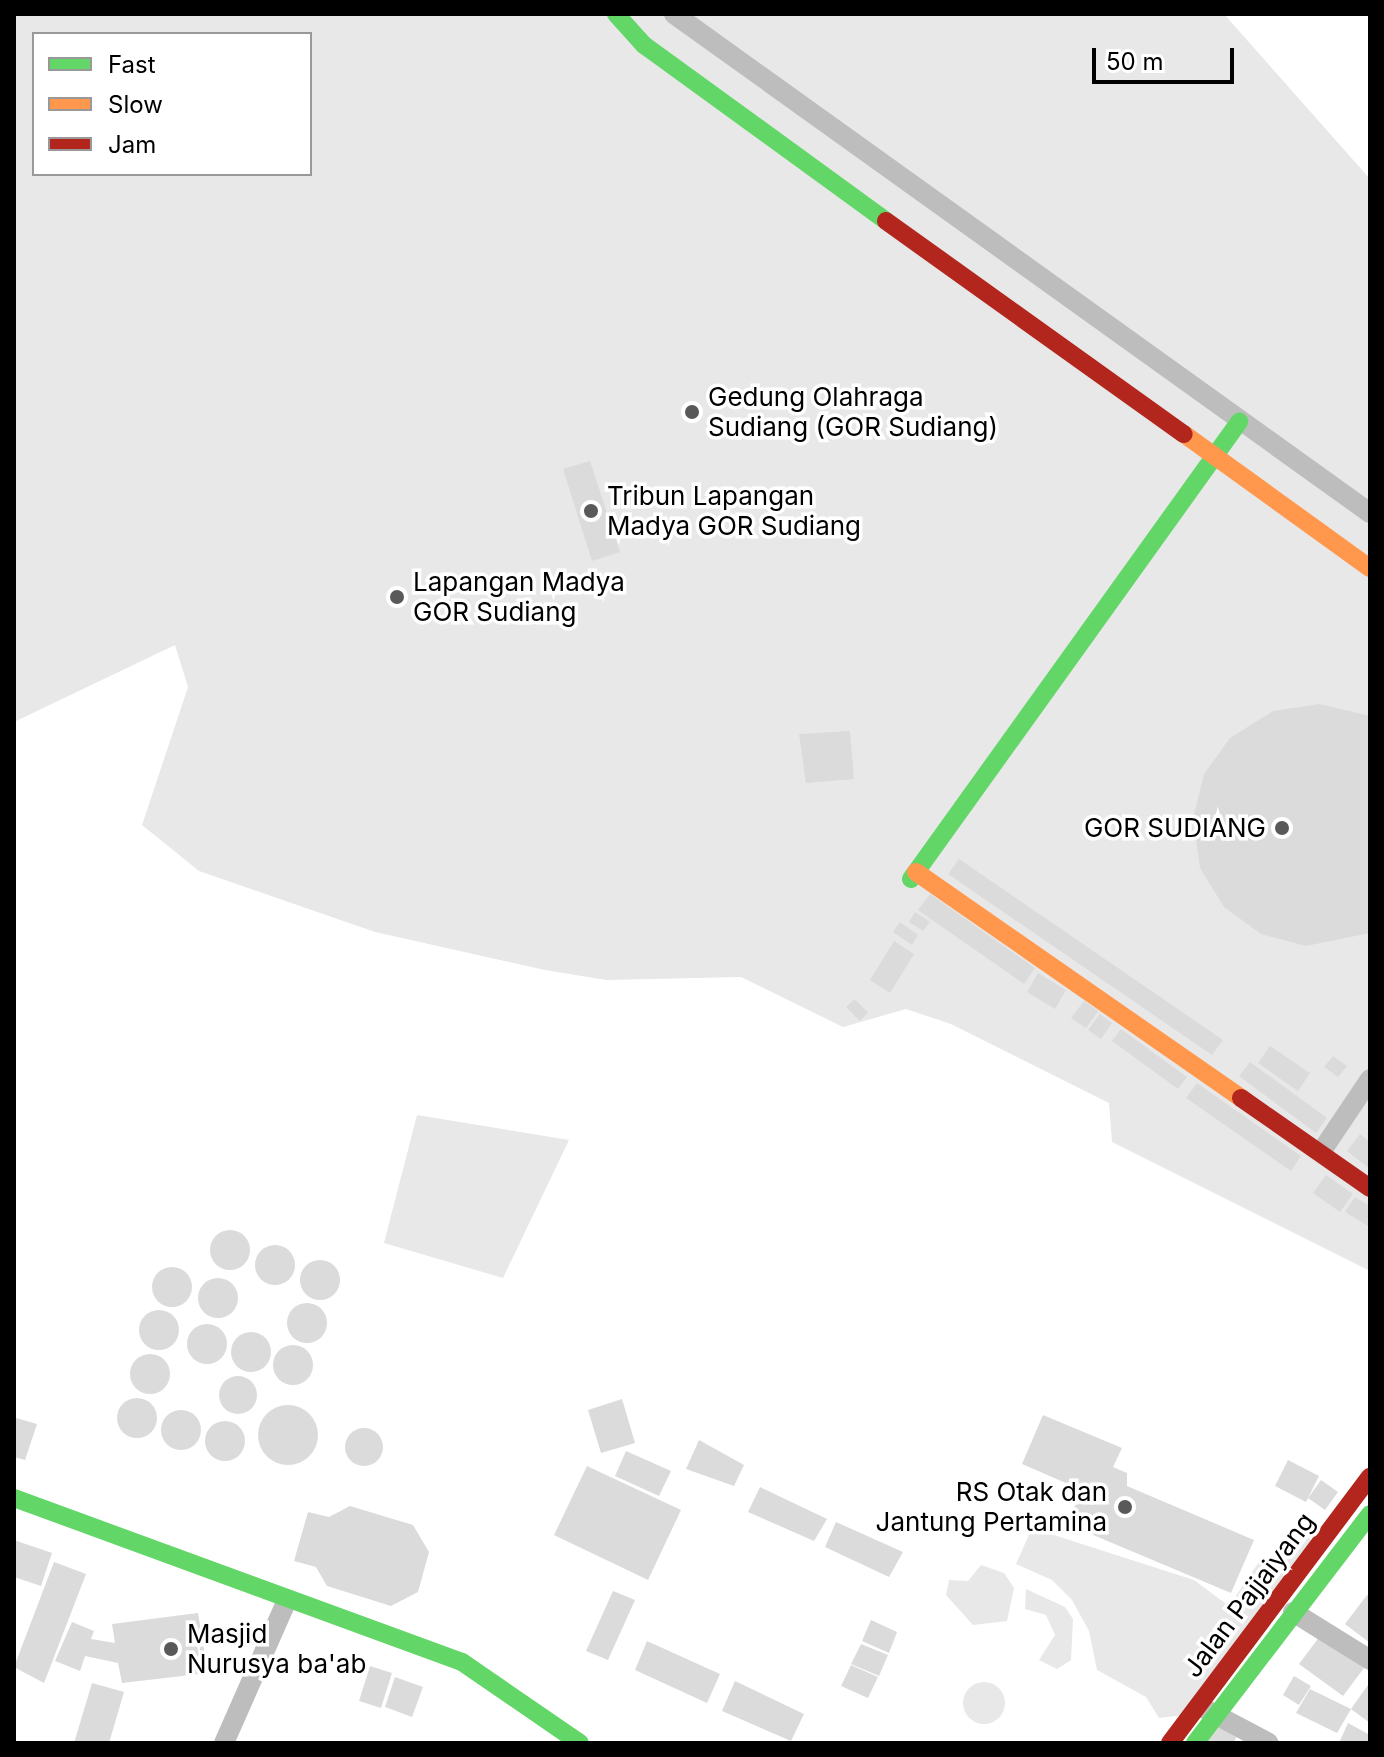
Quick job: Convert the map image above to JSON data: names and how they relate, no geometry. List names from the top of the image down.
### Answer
{
  "streets": {
    "street": ["Jalan Pajjaiyang"]
  },
  "places": [
    "Gedung Olahraga Sudiang (GOR Sudiang)",
    "Tribun Lapangan Madya GOR Sudiang",
    "Lapangan Madya GOR Sudiang",
    "GOR SUDIANG",
    "RS Otak dan Jantung Pertamina",
    "Masjid Nurusya ba'ab"
  ],
  "legend": ["Fast", "Slow", "Jam"],
  "scale_bar": "50 m"
}
